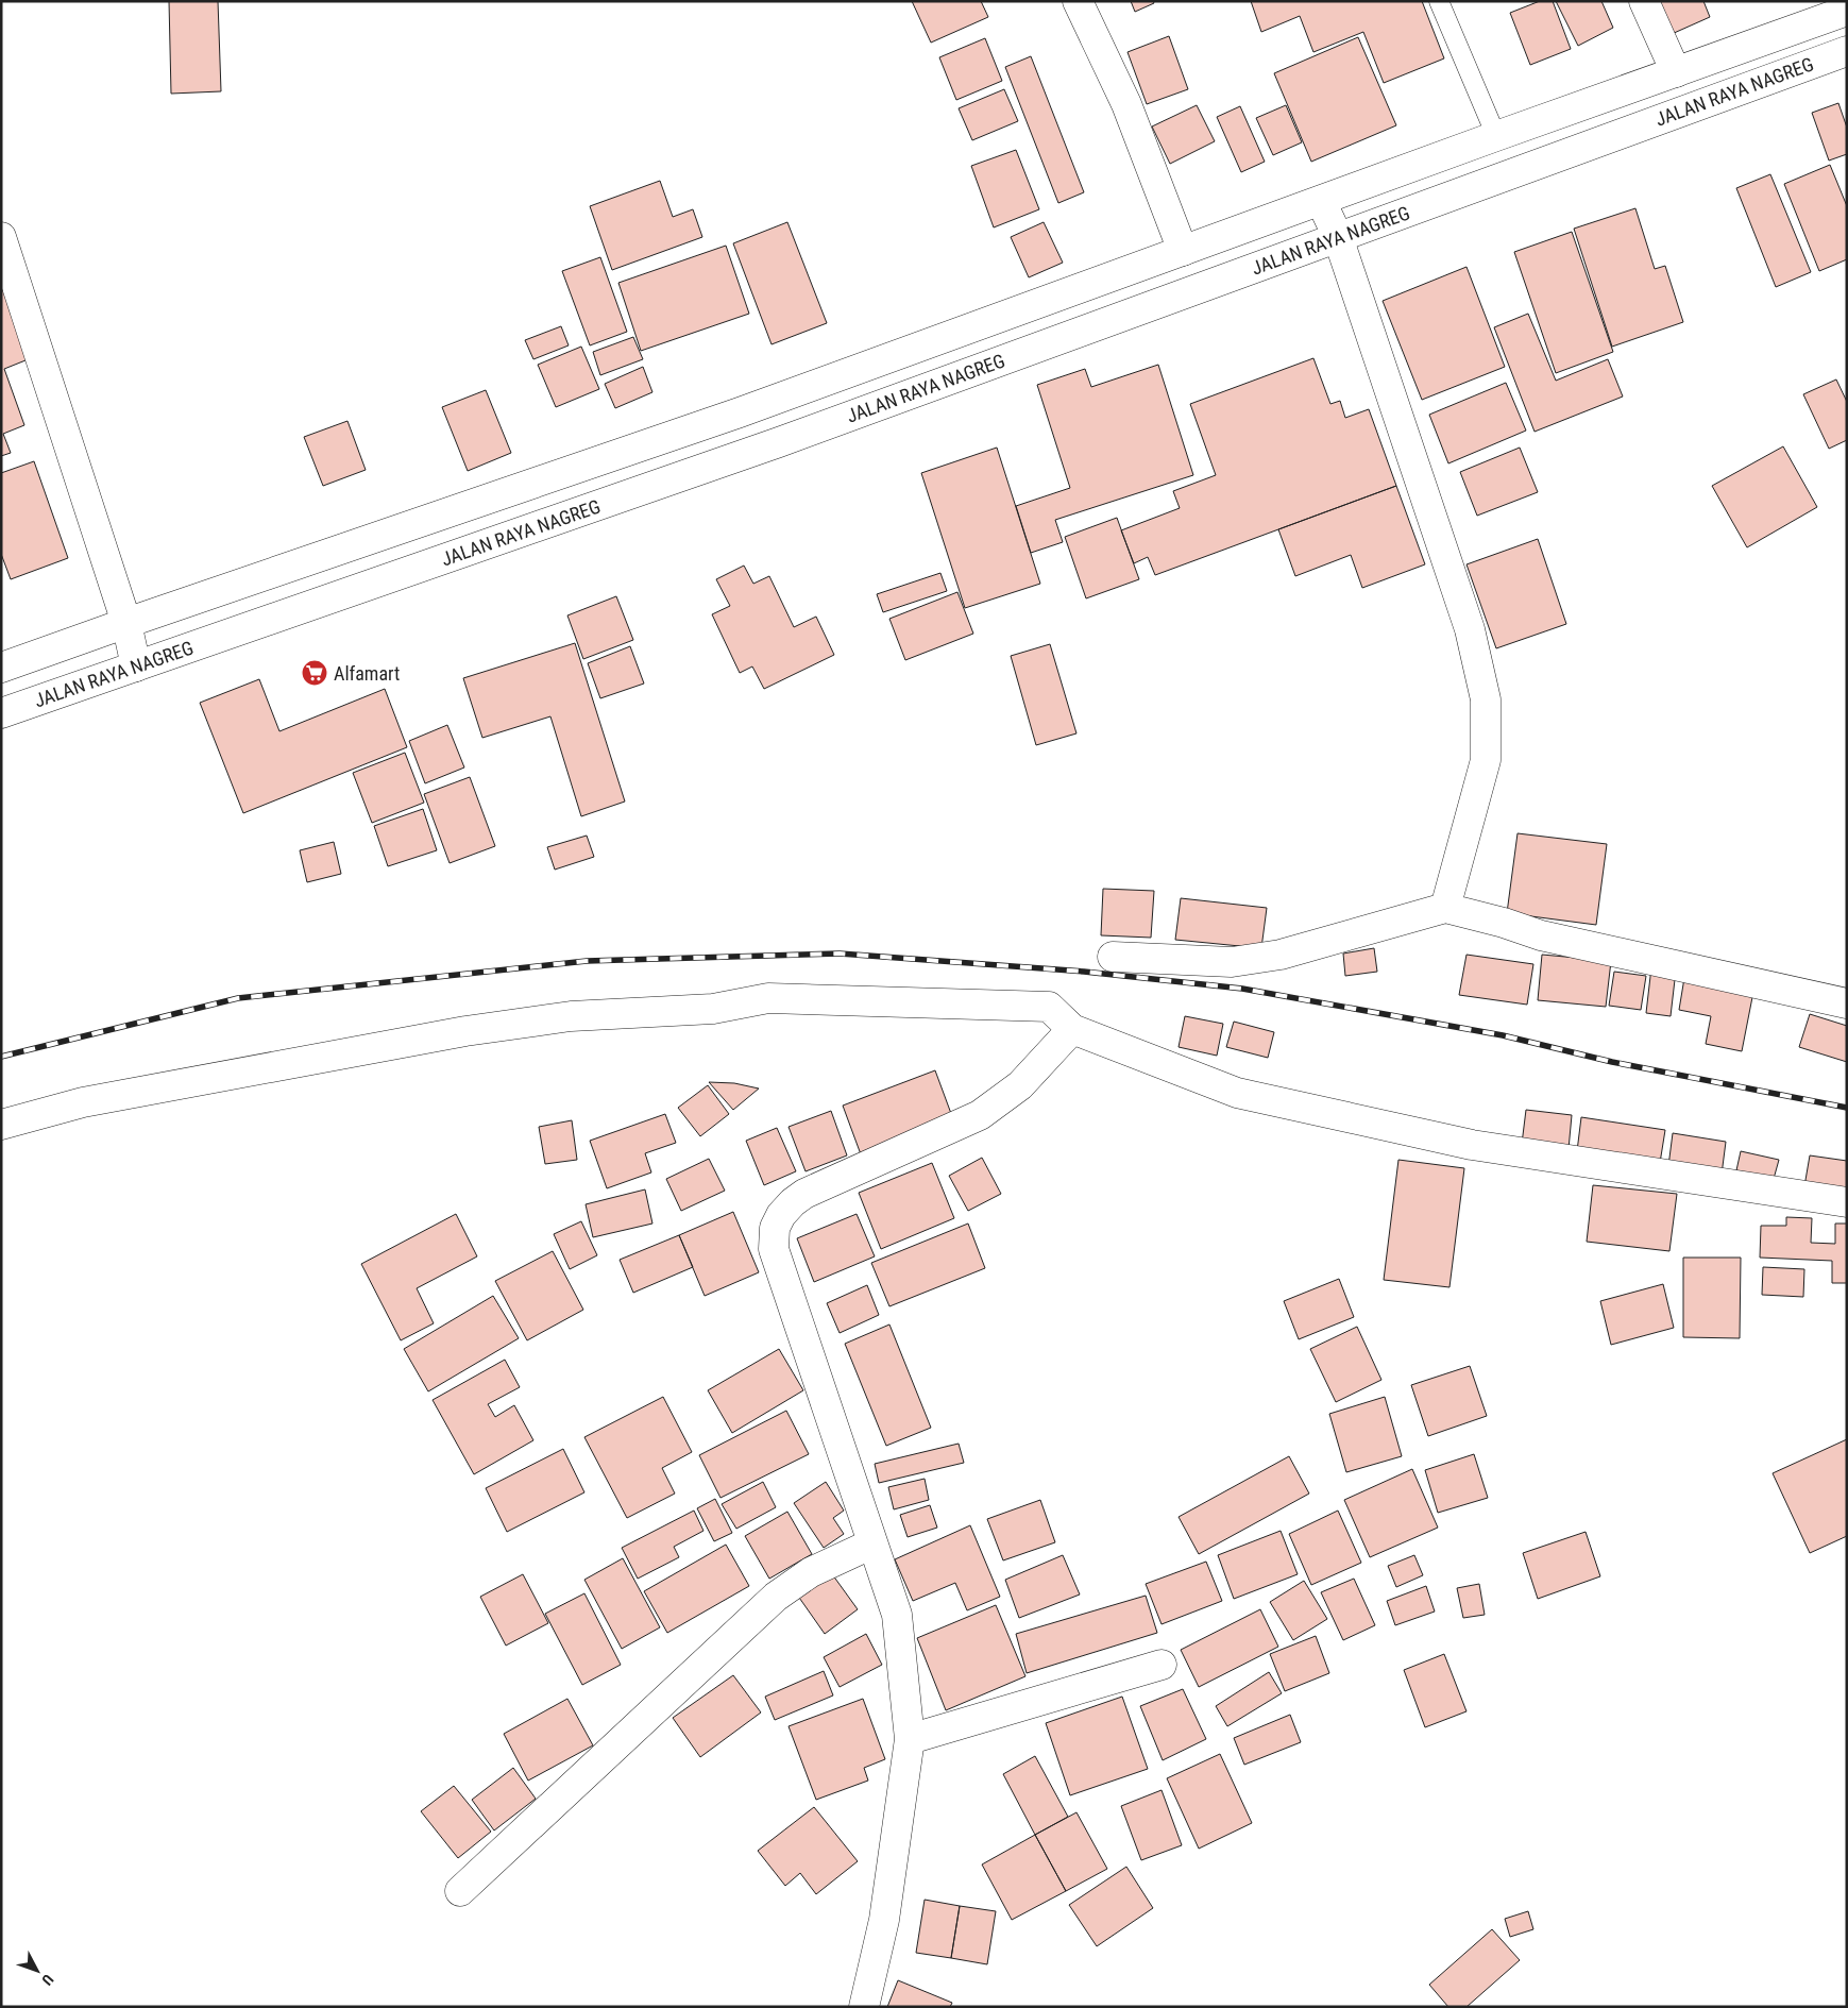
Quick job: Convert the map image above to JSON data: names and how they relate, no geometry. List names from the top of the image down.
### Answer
{
  "streets": {
    "main road": ["JALAN RAYA NAGREG"]
  },
  "places": {
    "supermarket": ["Alfamart"]
  },
  "north": "bottom right"
}
